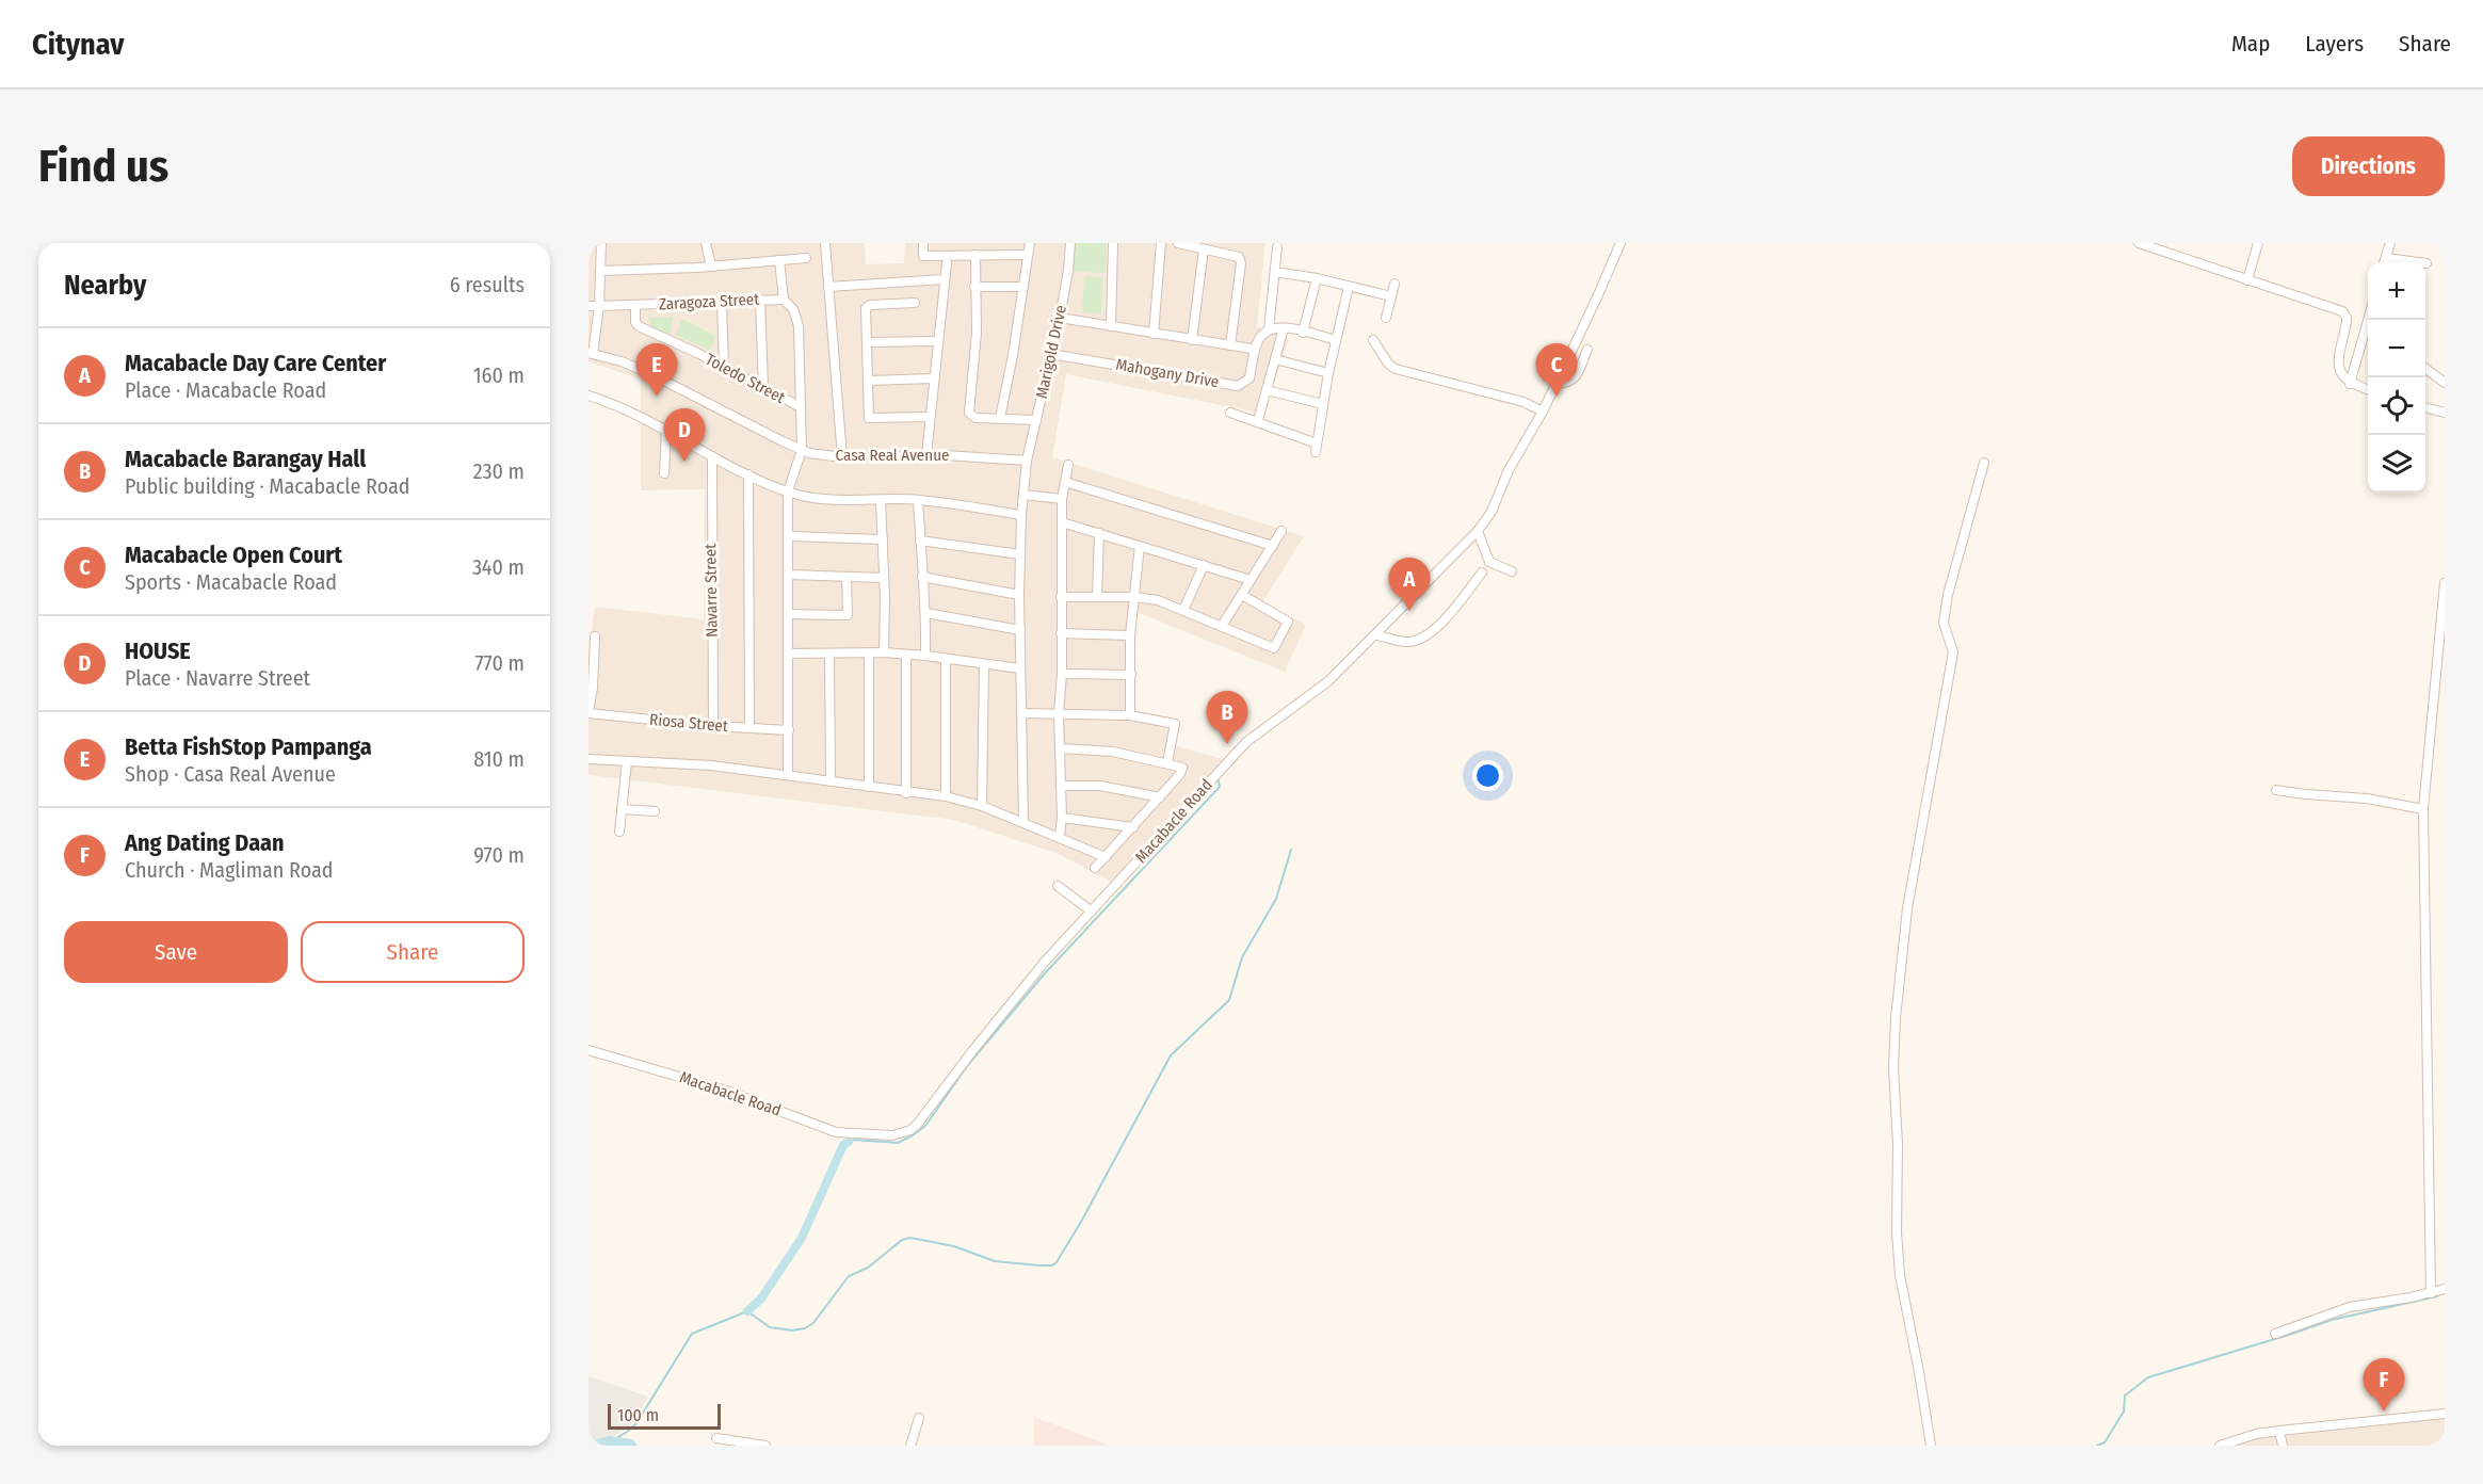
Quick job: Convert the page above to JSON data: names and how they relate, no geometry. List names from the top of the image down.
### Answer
{
  "streets": {
    "street": [
      "Zaragoza Street",
      "Marigold Drive",
      "Mahogany Drive",
      "Toledo Street",
      "Casa Real Avenue",
      "Navarre Street",
      "Riosa Street",
      "Macabacle Road"
    ]
  },
  "crossings": [
    ["Zaragoza Street", "Toledo Street"],
    ["Marigold Drive", "Mahogany Drive"],
    ["Marigold Drive", "Casa Real Avenue"],
    ["Navarre Street", "Riosa Street"]
  ],
  "scale_bar": "100 m",
  "page": {
    "header": "Citynav",
    "nav": ["Map", "Layers", "Share"],
    "buttons": [
      "Directions",
      ["Save", "Share"]
    ],
    "title": "Find us",
    "heading": ["Nearby", "6 results"],
    "map_buttons": ["+", "−"],
    "list": [
      {
        "mark": "A",
        "name": "Macabacle Day Care Center",
        "note": "Place · Macabacle Road",
        "value": "160 m"
      },
      {
        "mark": "B",
        "name": "Macabacle Barangay Hall",
        "note": "Public building · Macabacle Road",
        "value": "230 m"
      },
      {
        "mark": "C",
        "name": "Macabacle Open Court",
        "note": "Sports · Macabacle Road",
        "value": "340 m"
      },
      {
        "mark": "D",
        "name": "HOUSE",
        "note": "Place · Navarre Street",
        "value": "770 m"
      },
      {
        "mark": "E",
        "name": "Betta FishStop Pampanga",
        "note": "Shop · Casa Real Avenue",
        "value": "810 m"
      },
      {
        "mark": "F",
        "name": "Ang Dating Daan",
        "note": "Church · Magliman Road",
        "value": "970 m"
      }
    ],
    "pins": [
      "C",
      "E",
      "D",
      "A",
      "B",
      "F"
    ],
    "scale": "100 m"
  }
}
